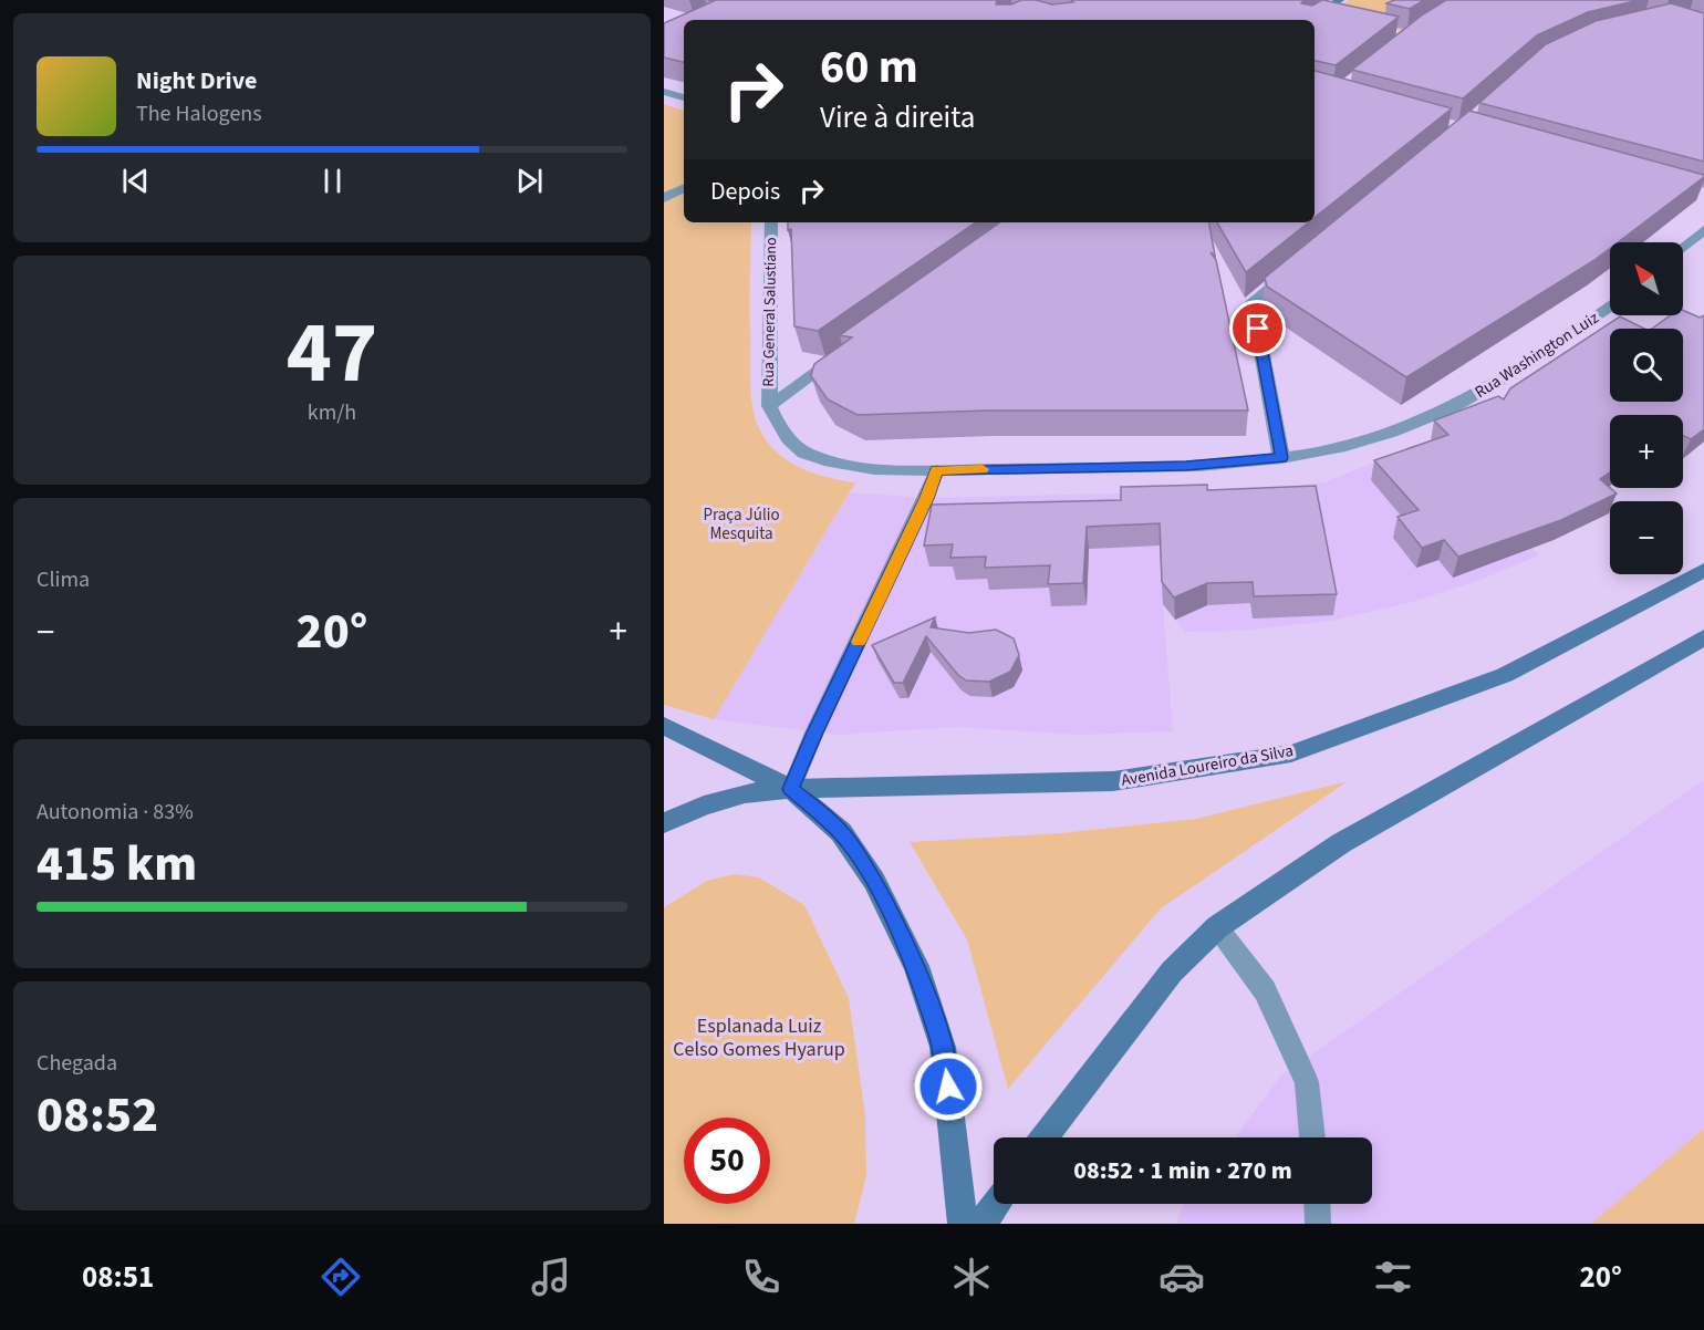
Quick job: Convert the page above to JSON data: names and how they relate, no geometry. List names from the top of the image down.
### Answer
{
  "streets": {
    "main road": ["Avenida Loureiro da Silva"],
    "street": ["Rua General Salustiano", "Rua Washington Luiz"]
  },
  "crossings": [
    ["Rua General Salustiano", "Rua Washington Luiz"]
  ],
  "parks": ["Praça Júlio Mesquita", "Esplanada Luiz Celso Gomes Hyarup"],
  "north": "top left",
  "page": {
    "turn": ["60 m", "Vire à direita"],
    "song": ["Night Drive", "The Halogens"],
    "then": "Depois",
    "map_buttons": ["+", "−"],
    "tile": [
      ["47", "km/h"],
      "Clima",
      ["Autonomia · 83%", "415 km"],
      ["Chegada", "08:52"]
    ],
    "heat": ["−", "20°", "+"],
    "limit": "50",
    "trip": "08:52 · 1 min · 270 m",
    "tabs": ["08:51", "20°"]
  }
}
